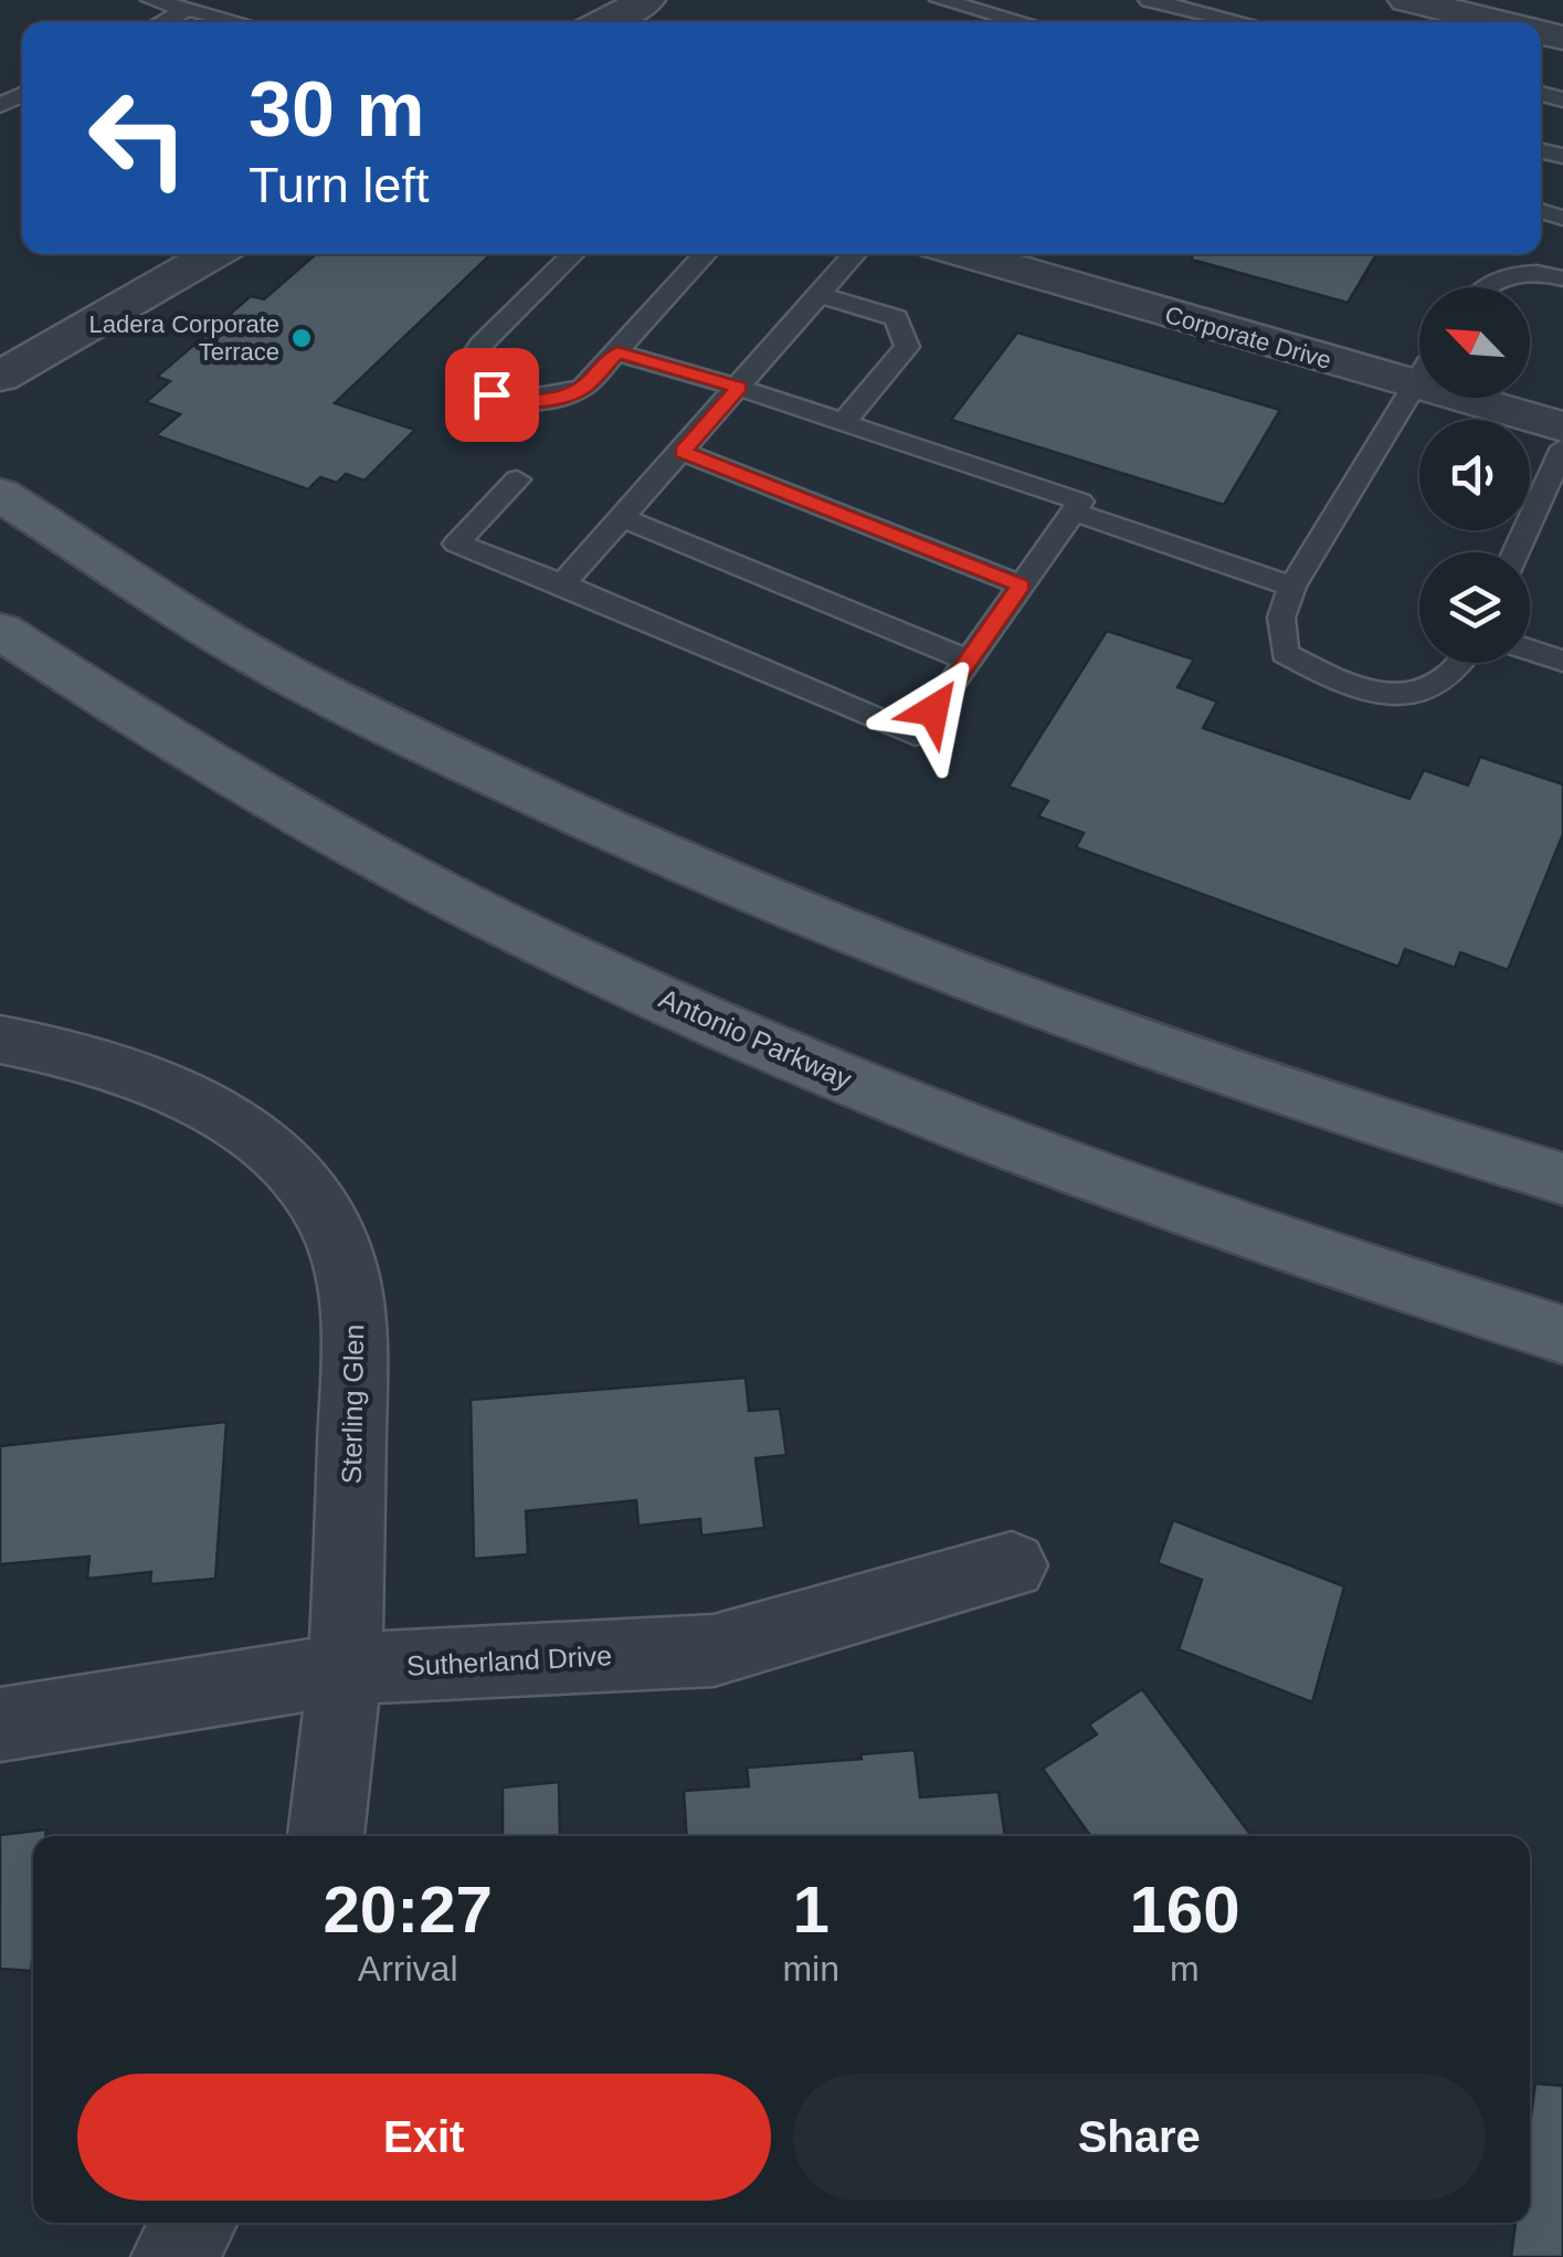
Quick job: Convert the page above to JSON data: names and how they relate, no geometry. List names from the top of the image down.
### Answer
{
  "streets": {
    "main road": ["Antonio Parkway"],
    "street": ["Corporate Drive", "Sterling Glen", "Sutherland Drive"]
  },
  "crossings": [
    ["Sterling Glen", "Sutherland Drive"]
  ],
  "places": ["Ladera Corporate Terrace"],
  "north": "top left",
  "page": {
    "turn": ["30 m", "Turn left"],
    "eta": [
      "20:27",
      "Arrival",
      "1",
      "min",
      "160",
      "m"
    ],
    "buttons": ["Exit", "Share"]
  }
}
